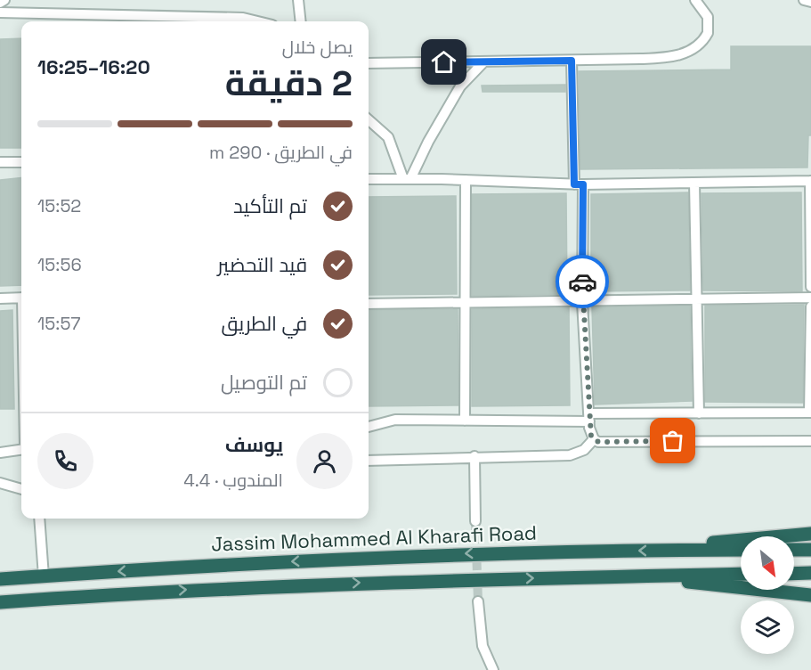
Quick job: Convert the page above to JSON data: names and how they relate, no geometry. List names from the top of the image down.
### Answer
{
  "streets": {
    "highway": ["Jassim Mohammed Al Kharafi Road"]
  },
  "north": "bottom right",
  "page": {
    "heading": ["2 دقيقة", "يصل خلال", "16:20–16:25"],
    "panel": ["يوسف", "المندوب · 4.4"],
    "bar": "في الطريق · 290 m",
    "list": [
      ["تم التأكيد", "15:52"],
      ["قيد التحضير", "15:56"],
      ["في الطريق", "15:57"],
      "تم التوصيل"
    ]
  }
}
